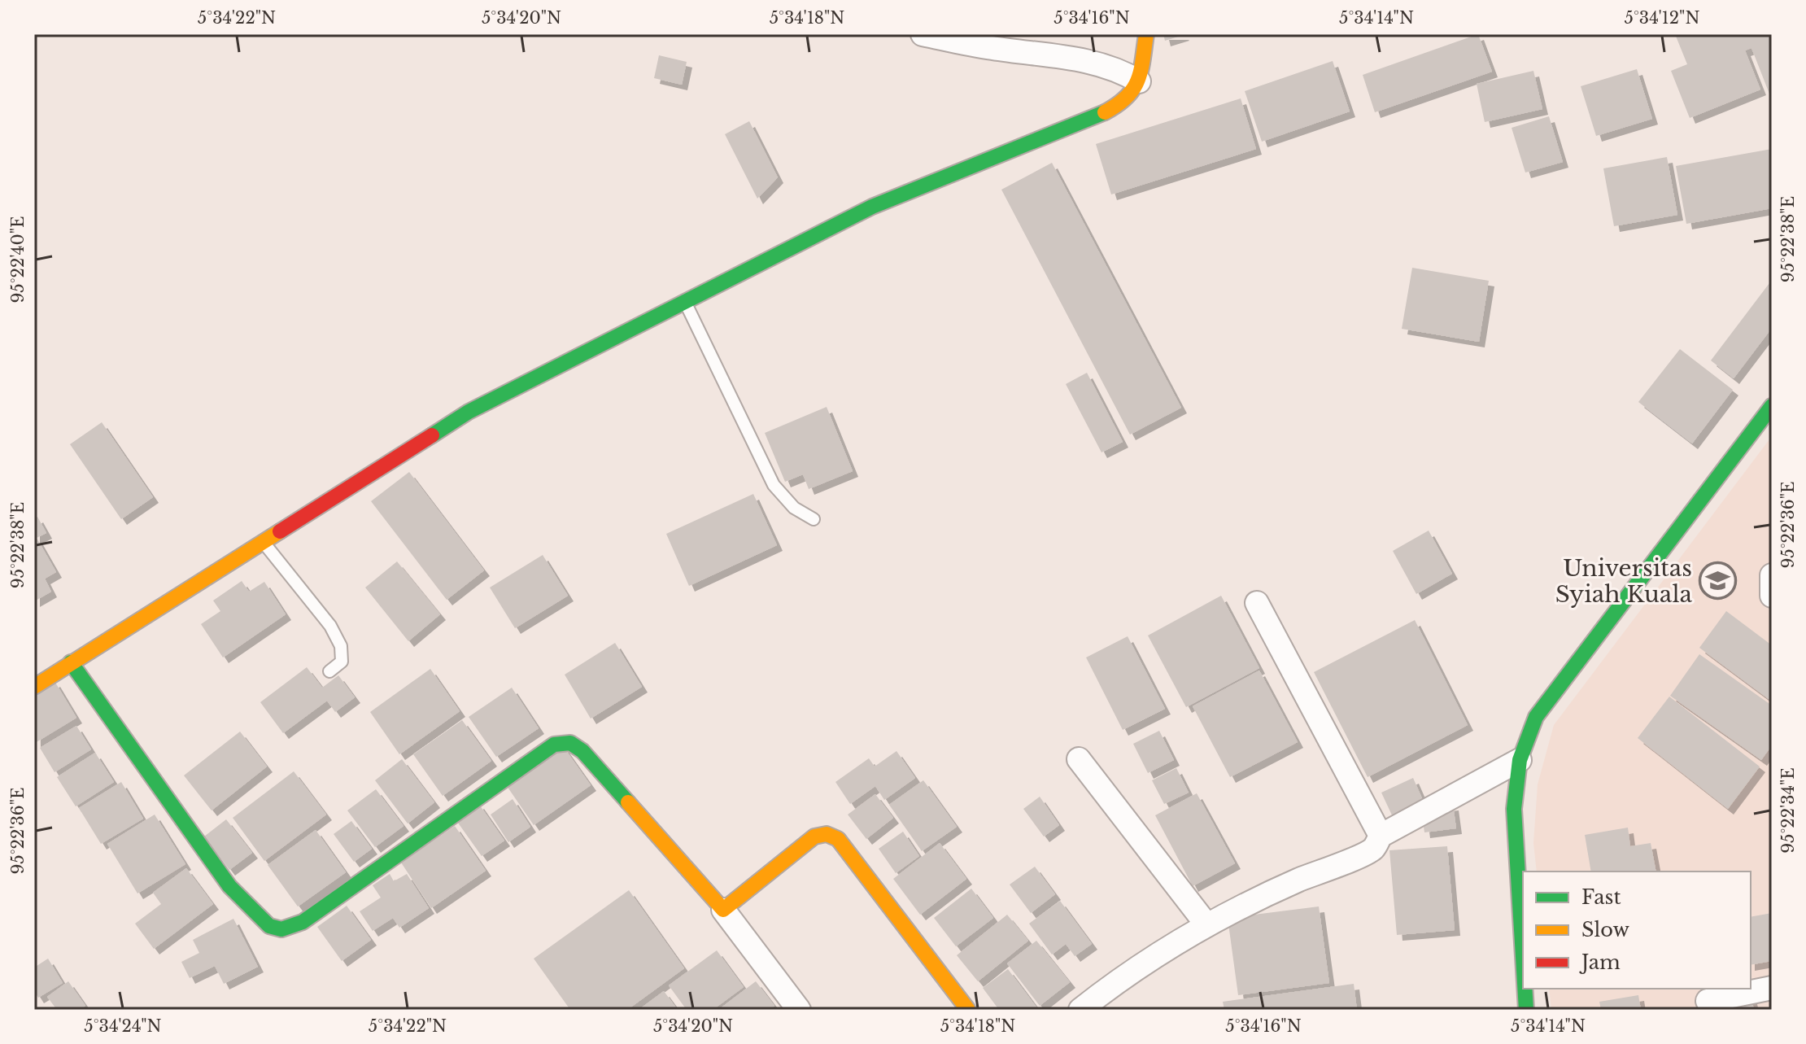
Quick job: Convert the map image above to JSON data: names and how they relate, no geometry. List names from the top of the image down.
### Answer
{
  "places": {
    "school or university": ["Universitas Syiah Kuala"]
  },
  "legend": ["Fast", "Slow", "Jam"],
  "coordinates": [
    "5°34'22\"N",
    "5°34'20\"N",
    "5°34'18\"N",
    "5°34'16\"N",
    "5°34'14\"N",
    "5°34'12\"N",
    "95°22'38\"E",
    "95°22'40\"E",
    "95°22'36\"E",
    "95°22'34\"E",
    "5°34'24\"N"
  ]
}
